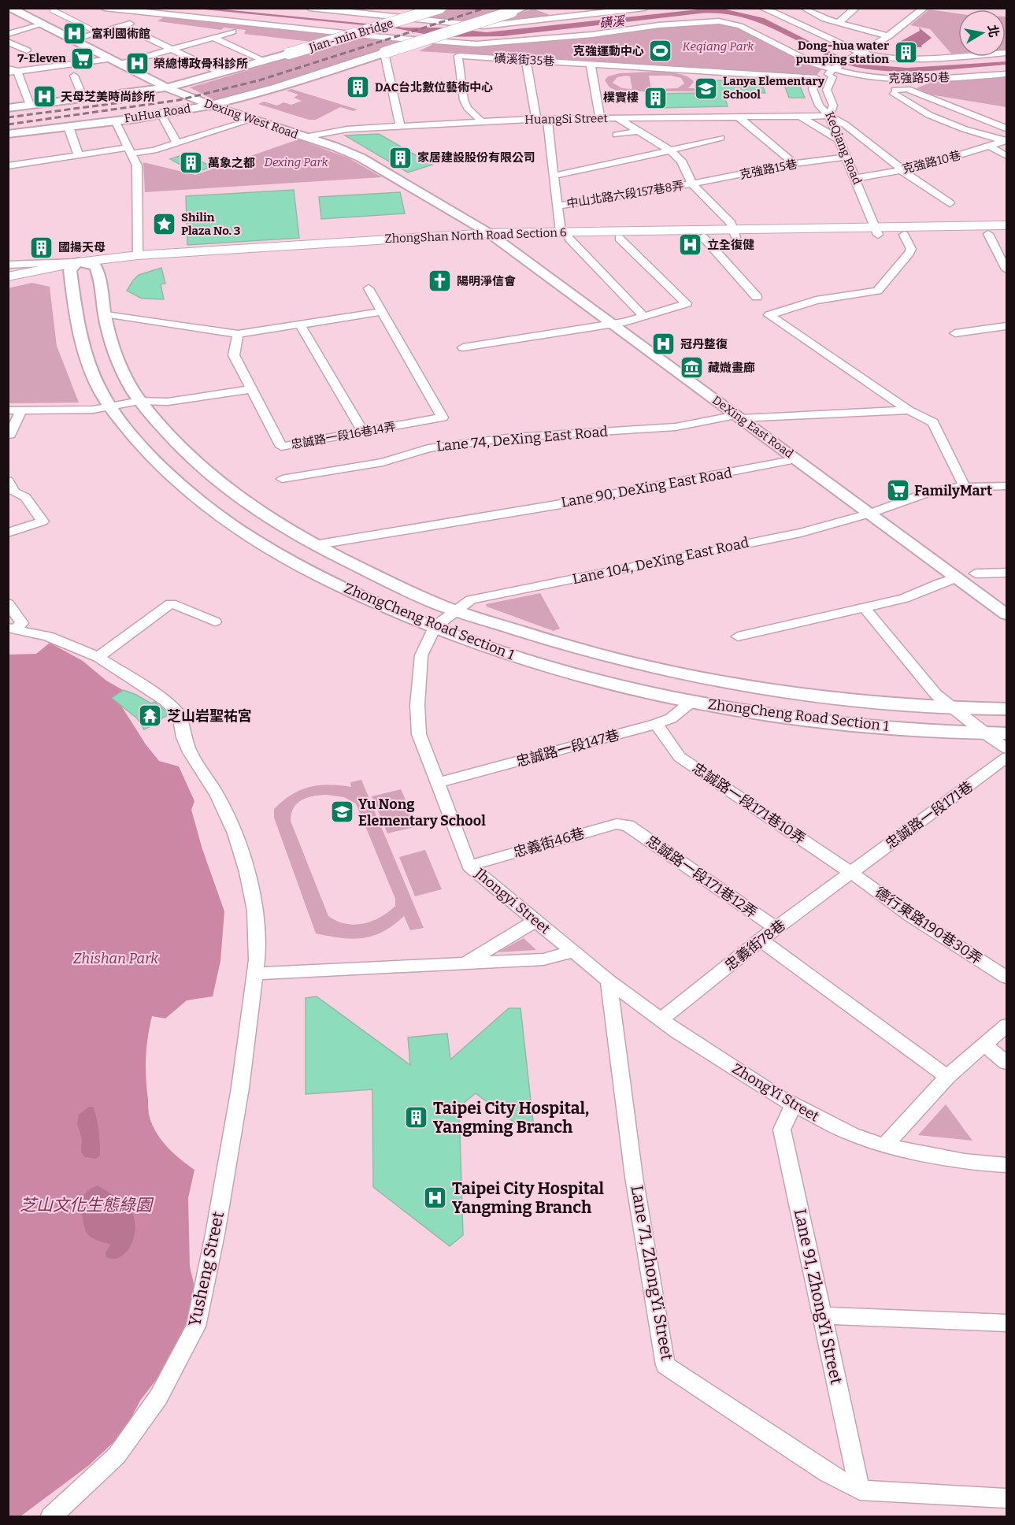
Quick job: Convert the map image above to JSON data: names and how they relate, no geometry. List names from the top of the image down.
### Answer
{
  "streets": {
    "main road": ["ZhongShan North Road Section 6"],
    "street": [
      "Jian-min Bridge",
      "磺溪街35巷",
      "克強路50巷",
      "FuHua Road",
      "Dexing West Road",
      "HuangSi Street",
      "KeQiang Road",
      "克強路10巷",
      "克強路15巷",
      "中山北路六段157巷8弄",
      "DeXing East Road",
      "忠誠路一段16巷14弄",
      "Lane 74, DeXing East Road",
      "Lane 90, DeXing East Road",
      "Lane 104, DeXing East Road",
      "ZhongCheng Road Section 1",
      "忠誠路一段147巷",
      "忠誠路一段171巷10弄",
      "忠誠路一段171巷",
      "忠義街46巷",
      "忠誠路一段171巷12弄",
      "Jhongyi Street",
      "德行東路190巷30弄",
      "忠義街78巷",
      "ZhongYi Street",
      "Yusheng Street",
      "Lane 71, ZhongYi Street",
      "Lane 91, ZhongYi Street"
    ]
  },
  "crossings": [
    ["Jian-min Bridge", "FuHua Road"],
    ["磺溪街35巷", "HuangSi Street"],
    ["磺溪街35巷", "KeQiang Road"],
    ["FuHua Road", "Dexing West Road"],
    ["Dexing West Road", "HuangSi Street"],
    ["Dexing West Road", "ZhongShan North Road Section 6"],
    ["Dexing West Road", "DeXing East Road"],
    ["HuangSi Street", "KeQiang Road"],
    ["KeQiang Road", "克強路10巷"],
    ["KeQiang Road", "克強路15巷"],
    ["KeQiang Road", "ZhongShan North Road Section 6"],
    ["克強路15巷", "中山北路六段157巷8弄"],
    ["ZhongShan North Road Section 6", "DeXing East Road"],
    ["ZhongShan North Road Section 6", "ZhongCheng Road Section 1"],
    ["DeXing East Road", "Lane 74, DeXing East Road"],
    ["DeXing East Road", "Lane 90, DeXing East Road"],
    ["DeXing East Road", "Lane 104, DeXing East Road"],
    ["Lane 90, DeXing East Road", "ZhongCheng Road Section 1"],
    ["Lane 104, DeXing East Road", "ZhongCheng Road Section 1"],
    ["Lane 104, DeXing East Road", "Jhongyi Street"],
    ["ZhongCheng Road Section 1", "忠誠路一段147巷"],
    ["ZhongCheng Road Section 1", "Jhongyi Street"],
    ["忠誠路一段147巷", "忠誠路一段171巷10弄"],
    ["忠誠路一段147巷", "Jhongyi Street"],
    ["忠誠路一段171巷10弄", "忠誠路一段171巷"],
    ["忠誠路一段171巷10弄", "德行東路190巷30弄"],
    ["忠誠路一段171巷10弄", "忠義街78巷"],
    ["忠誠路一段171巷", "德行東路190巷30弄"],
    ["忠誠路一段171巷", "忠義街78巷"],
    ["忠義街46巷", "忠誠路一段171巷12弄"],
    ["忠義街46巷", "Jhongyi Street"],
    ["忠誠路一段171巷12弄", "忠義街78巷"],
    ["Jhongyi Street", "ZhongYi Street"],
    ["德行東路190巷30弄", "忠義街78巷"],
    ["忠義街78巷", "ZhongYi Street"],
    ["ZhongYi Street", "Lane 71, ZhongYi Street"],
    ["ZhongYi Street", "Lane 91, ZhongYi Street"],
    ["Lane 71, ZhongYi Street", "Lane 91, ZhongYi Street"]
  ],
  "water": ["磺溪"],
  "parks": [
    "Keqiang Park",
    "Dexing Park",
    "Zhishan Park",
    "芝山文化生態綠園"
  ],
  "places": {
    "hospital": [
      "富利國術館",
      "榮總博政骨科診所",
      "天母芝美時尚診所",
      "立全復健",
      "冠丹整復",
      "Taipei City Hospital Yangming Branch"
    ],
    "sports": ["克強運動中心"],
    "building": [
      "Dong-hua water pumping station",
      "DAC台北數位藝術中心",
      "樸實樓",
      "家居建設股份有限公司",
      "萬象之都",
      "國揚天母",
      "Taipei City Hospital, Yangming Branch"
    ],
    "supermarket": ["7-Eleven", "FamilyMart"],
    "school or university": ["Lanya Elementary School", "Yu Nong Elementary School"],
    "place": ["Shilin Plaza No. 3"],
    "church": ["陽明淨信會"],
    "museum": ["藏媺畫廊"],
    "temple": ["芝山岩聖祐宮"]
  },
  "north": "right"
}
